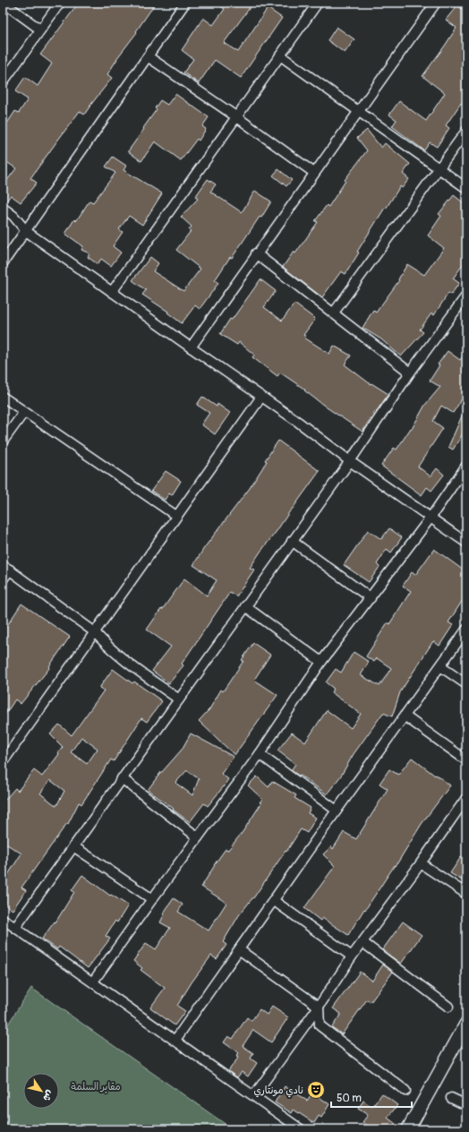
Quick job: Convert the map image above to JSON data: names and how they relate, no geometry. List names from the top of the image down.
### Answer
{
  "parks": ["مقابر السلمة"],
  "places": {
    "theatre": ["نادي مونتاري"]
  },
  "scale_bar": "50 m",
  "north": "bottom right"
}
